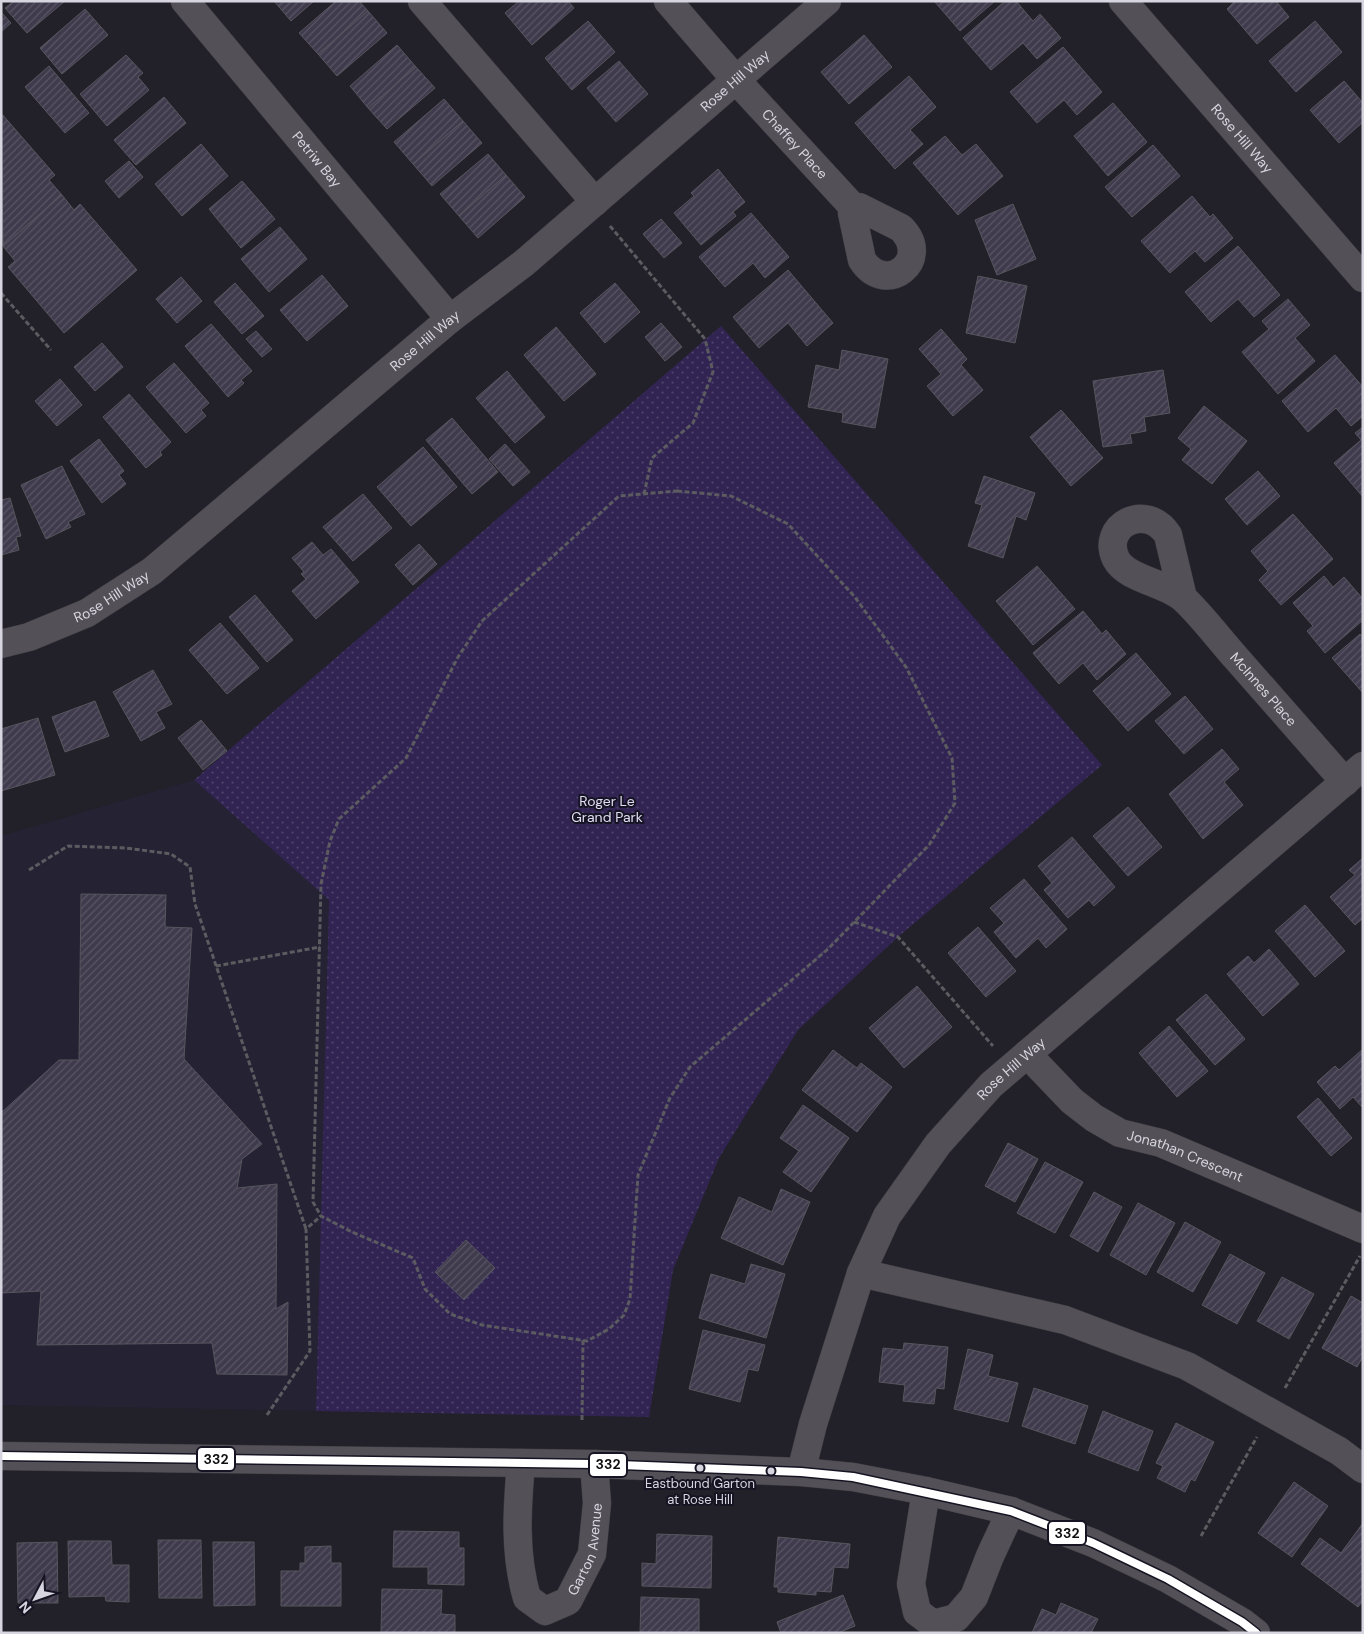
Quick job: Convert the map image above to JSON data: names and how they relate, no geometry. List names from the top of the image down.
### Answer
{
  "streets": {
    "street": [
      "Rose Hill Way",
      "Chaffey Place",
      "Petriw Bay",
      "McInnes Place",
      "Jonathan Crescent",
      "Garton Avenue"
    ]
  },
  "crossings": [
    ["Rose Hill Way", "Chaffey Place"],
    ["Rose Hill Way", "Petriw Bay"],
    ["Rose Hill Way", "McInnes Place"],
    ["Rose Hill Way", "Jonathan Crescent"]
  ],
  "parks": ["Roger Le Grand Park"],
  "places": ["Eastbound Garton at Rose Hill"],
  "lines": ["transit line 332"],
  "north": "bottom left"
}
